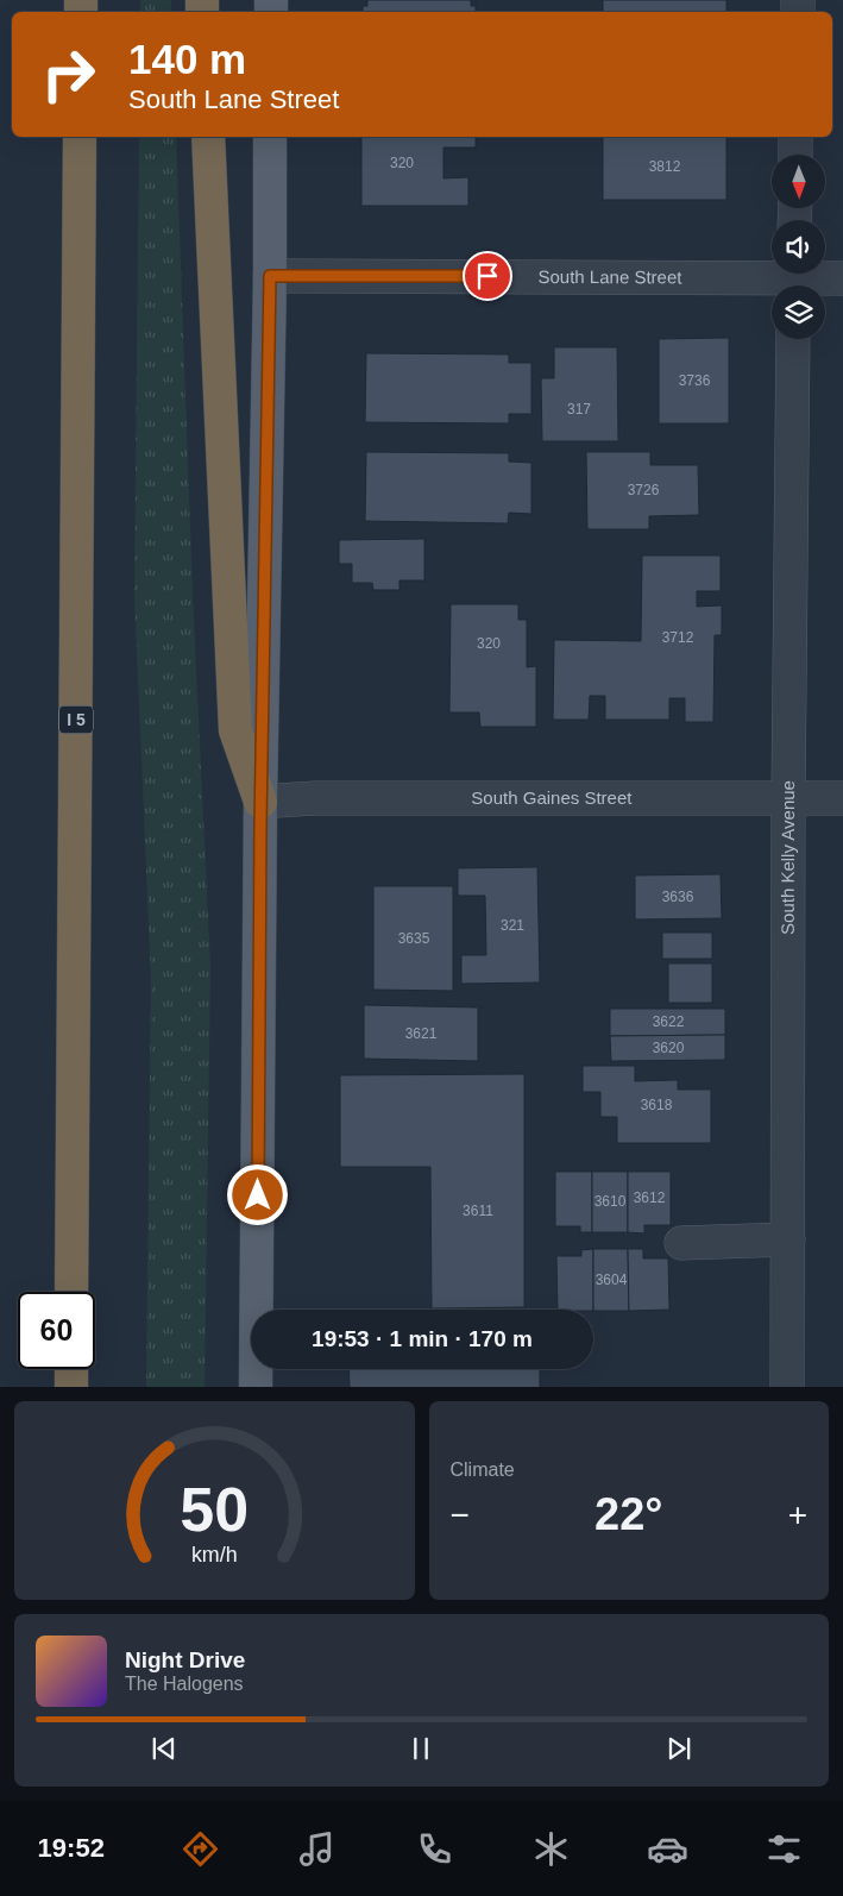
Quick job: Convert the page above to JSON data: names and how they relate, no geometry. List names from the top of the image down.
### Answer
{
  "streets": {
    "highway": ["I 5"],
    "street": ["South Lane Street", "South Gaines Street", "South Kelly Avenue"]
  },
  "crossings": [
    ["South Gaines Street", "South Kelly Avenue"]
  ],
  "house_numbers": [
    "320",
    "3812",
    "3736",
    "317",
    "3726",
    "3712",
    "320",
    "3636",
    "321",
    "3635",
    "3622",
    "3621",
    "3620",
    "3618",
    "3612",
    "3610",
    "3611",
    "3604"
  ],
  "north": "bottom",
  "page": {
    "turn": ["140 m", "South Lane Street"],
    "limit": "60",
    "trip": "19:53 · 1 min · 170 m",
    "tile": "Climate",
    "heat": ["−", "22°", "+"],
    "song": ["Night Drive", "The Halogens"],
    "tabs": "19:52",
    "gauge": ["50", "km/h"]
  }
}
